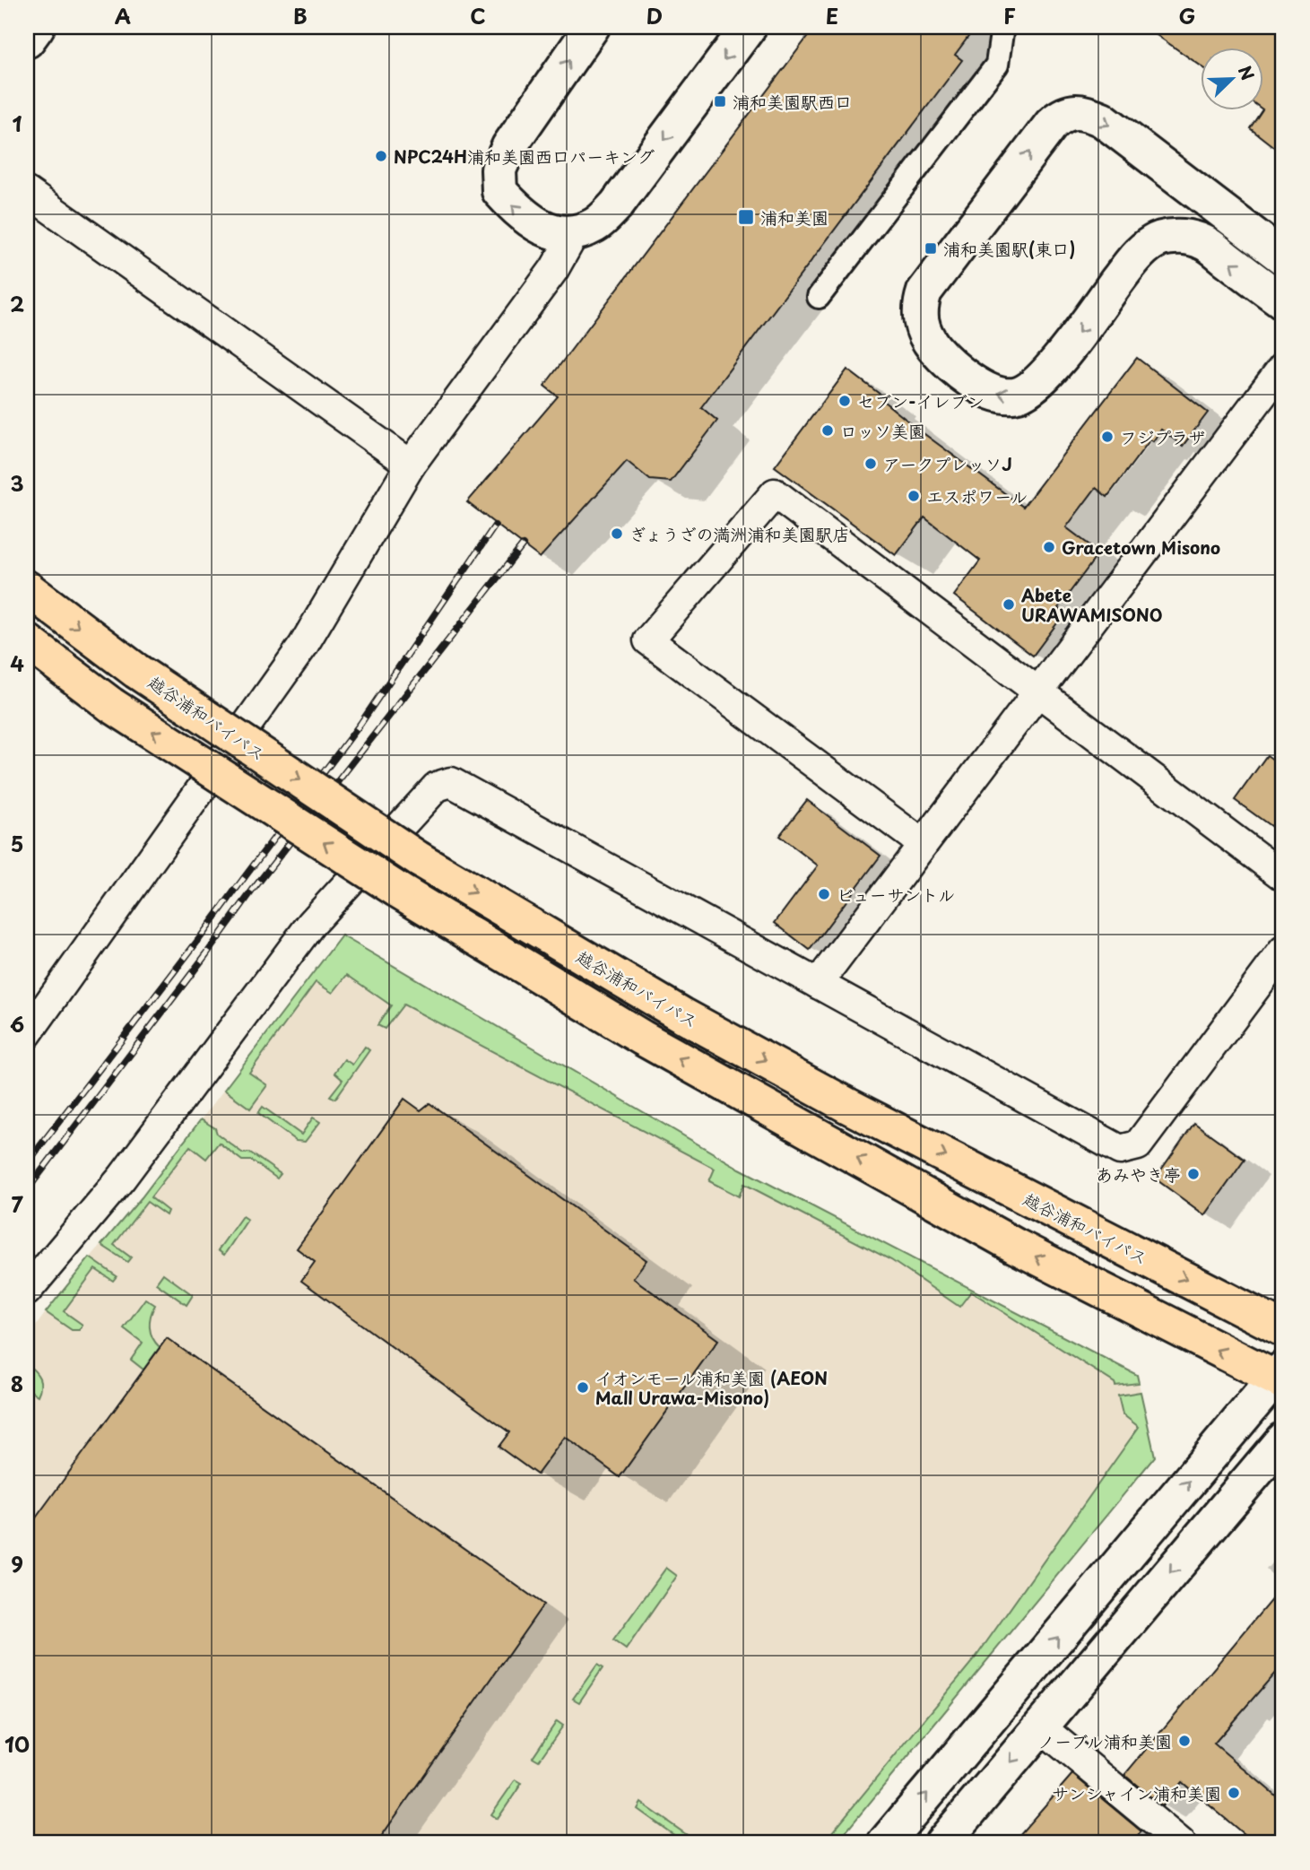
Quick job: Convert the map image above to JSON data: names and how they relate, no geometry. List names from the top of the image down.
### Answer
{
  "streets": {
    "highway": ["越谷浦和バイパス"]
  },
  "places": {
    "transit": ["浦和美園駅西口", "浦和美園", "浦和美園駅(東口)"],
    "other": [
      "NPC24H浦和美園西口パーキング",
      "セブン-イレブン",
      "ロッソ美園",
      "フジプラザ",
      "アークプレッソJ",
      "エスポワール",
      "ぎょうざの満洲浦和美園駅店",
      "Gracetown Misono",
      "Abete URAWAMISONO",
      "ビューサントル",
      "あみやき亭",
      "イオンモール浦和美園 (AEON Mall Urawa-Misono)",
      "ノーブル浦和美園",
      "サンシャイン浦和美園"
    ]
  },
  "north": "top right",
  "grid": {
    "columns": [
      "A",
      "B",
      "C",
      "D",
      "E",
      "F",
      "G"
    ],
    "rows": [
      "1",
      "2",
      "3",
      "4",
      "5",
      "6",
      "7",
      "8",
      "9",
      "10"
    ]
  }
}
